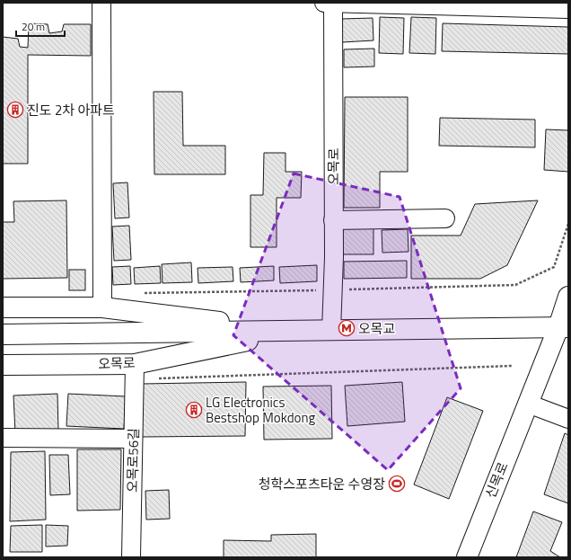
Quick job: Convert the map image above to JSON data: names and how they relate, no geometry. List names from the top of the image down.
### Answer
{
  "streets": {
    "main road": ["오목로", "신목로"],
    "street": ["오목로56길"]
  },
  "crossings": [
    ["오목로", "오목로56길"],
    ["오목로", "신목로"]
  ],
  "places": {
    "building": ["진도 2차 아파트", "LG Electronics Bestshop Mokdong"],
    "metro station": ["오목교"],
    "sports": ["청학스포츠타운 수영장"]
  },
  "scale_bar": "20 m"
}
